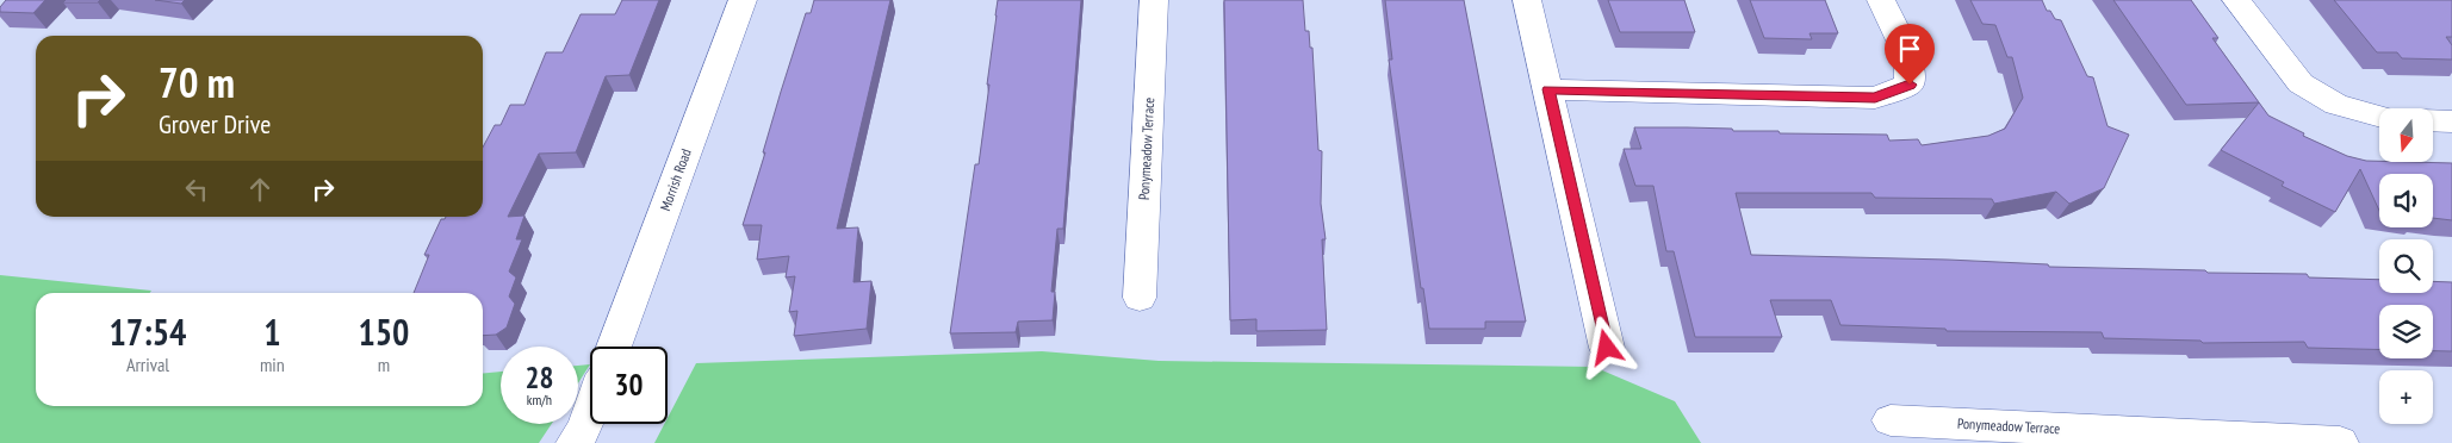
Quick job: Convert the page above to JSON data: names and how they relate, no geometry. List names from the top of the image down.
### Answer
{
  "streets": {
    "street": ["Ponymeadow Terrace", "Morrish Road"]
  },
  "north": "bottom",
  "page": {
    "turn": ["70 m", "Grover Drive"],
    "map_buttons": "+",
    "eta": [
      "17:54",
      "Arrival",
      "1",
      "min",
      "150",
      "m"
    ],
    "speed": "28 km/h",
    "limit": "30"
  }
}
